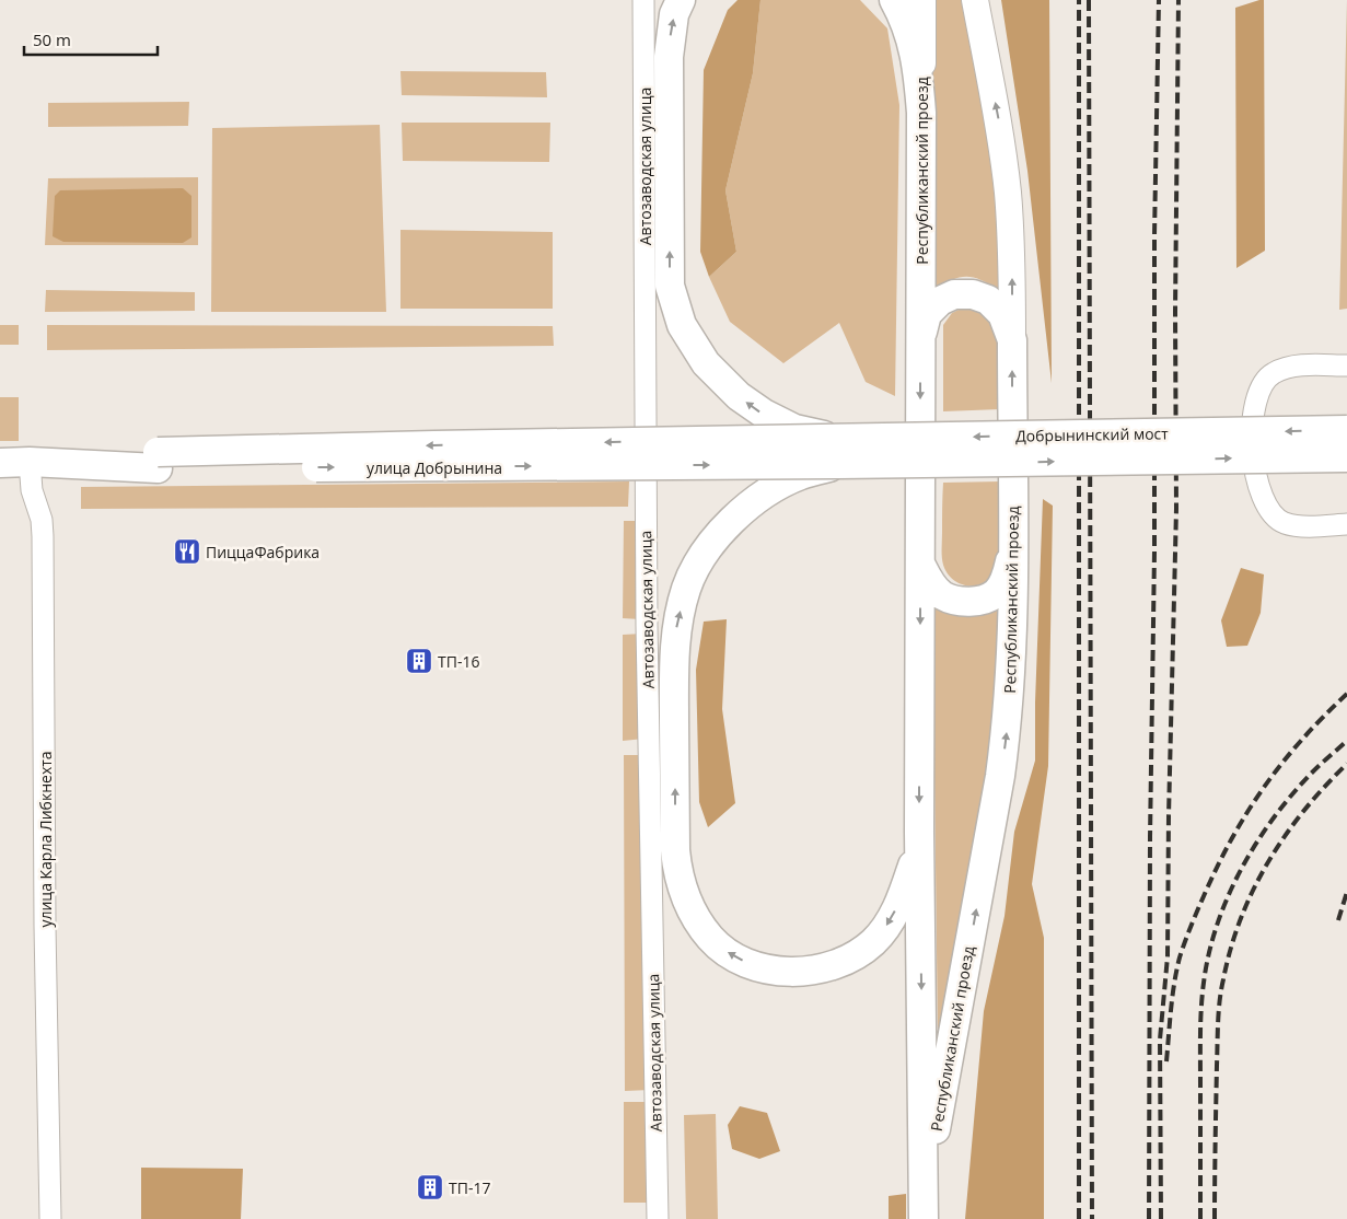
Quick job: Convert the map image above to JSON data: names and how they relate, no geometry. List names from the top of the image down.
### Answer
{
  "streets": {
    "main road": ["Республиканский проезд", "Добрынинский мост", "улица Добрынина"],
    "street": ["Автозаводская улица", "улица Карла Либкнехта"]
  },
  "crossings": [
    ["Добрынинский мост", "улица Добрынина"],
    ["улица Добрынина", "улица Карла Либкнехта"]
  ],
  "places": {
    "restaurant": ["ПиццаФабрика"],
    "building": ["ТП-16", "ТП-17"]
  },
  "scale_bar": "50 m"
}
